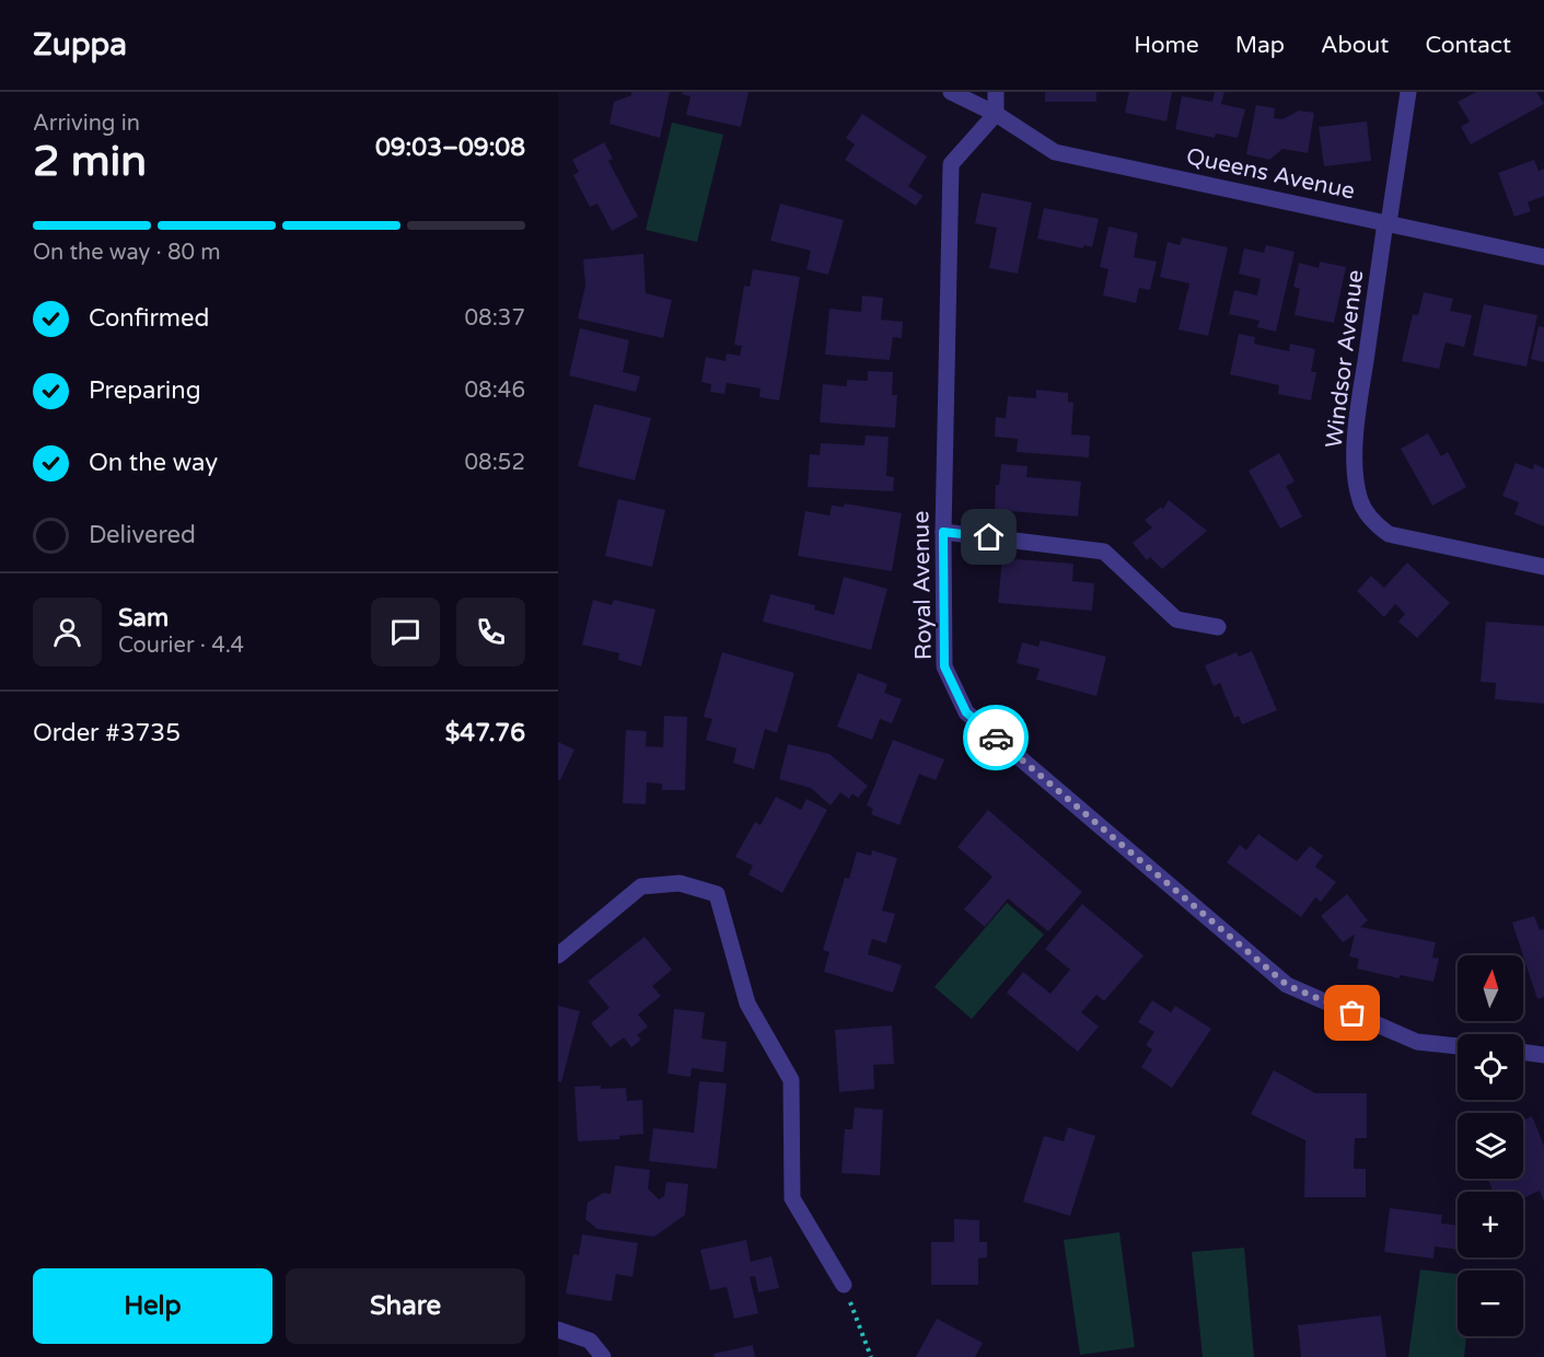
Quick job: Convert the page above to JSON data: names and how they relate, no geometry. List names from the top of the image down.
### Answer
{
  "streets": {
    "street": ["Queens Avenue", "Windsor Avenue", "Royal Avenue"]
  },
  "crossings": [
    ["Queens Avenue", "Windsor Avenue"],
    ["Queens Avenue", "Royal Avenue"]
  ],
  "north": "top",
  "page": {
    "header": "Zuppa",
    "nav": [
      "Home",
      "Map",
      "About",
      "Contact"
    ],
    "heading": ["2 min", "Arriving in", "09:03–09:08"],
    "panel": [
      "Sam",
      "Courier · 4.4",
      "Order #3735",
      "$47.76"
    ],
    "bar": "On the way · 80 m",
    "list": [
      ["Confirmed", "08:37"],
      ["Preparing", "08:46"],
      ["On the way", "08:52"],
      "Delivered"
    ],
    "map_buttons": ["+", "−"],
    "buttons": ["Help", "Share"]
  }
}
